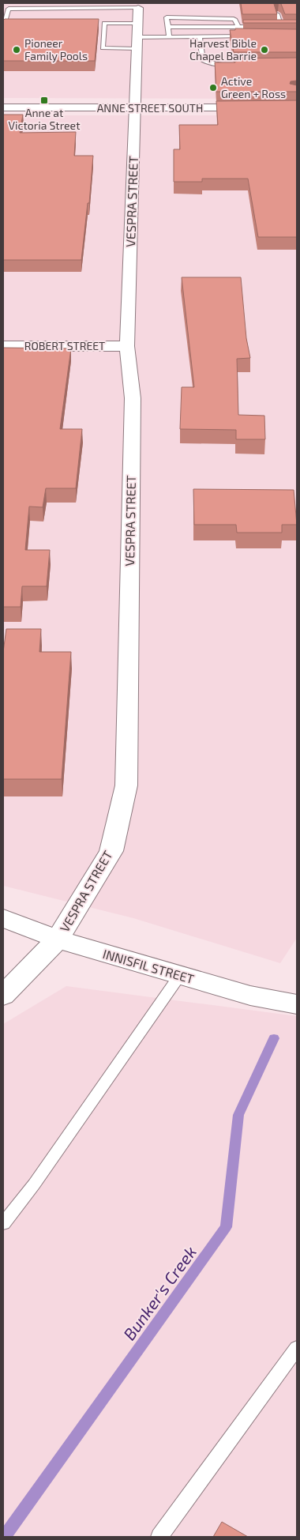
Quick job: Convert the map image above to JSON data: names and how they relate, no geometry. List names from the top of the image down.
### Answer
{
  "streets": {
    "street": [
      "ANNE STREET SOUTH",
      "VESPRA STREET",
      "ROBERT STREET",
      "INNISFIL STREET"
    ]
  },
  "crossings": [
    ["ANNE STREET SOUTH", "VESPRA STREET"],
    ["VESPRA STREET", "ROBERT STREET"],
    ["VESPRA STREET", "INNISFIL STREET"]
  ],
  "water": ["Bunker's Creek"],
  "places": {
    "other": ["Pioneer Family Pools", "Harvest Bible Chapel Barrie", "Active Green + Ross"],
    "transit": ["Anne at Victoria Street"]
  }
}
